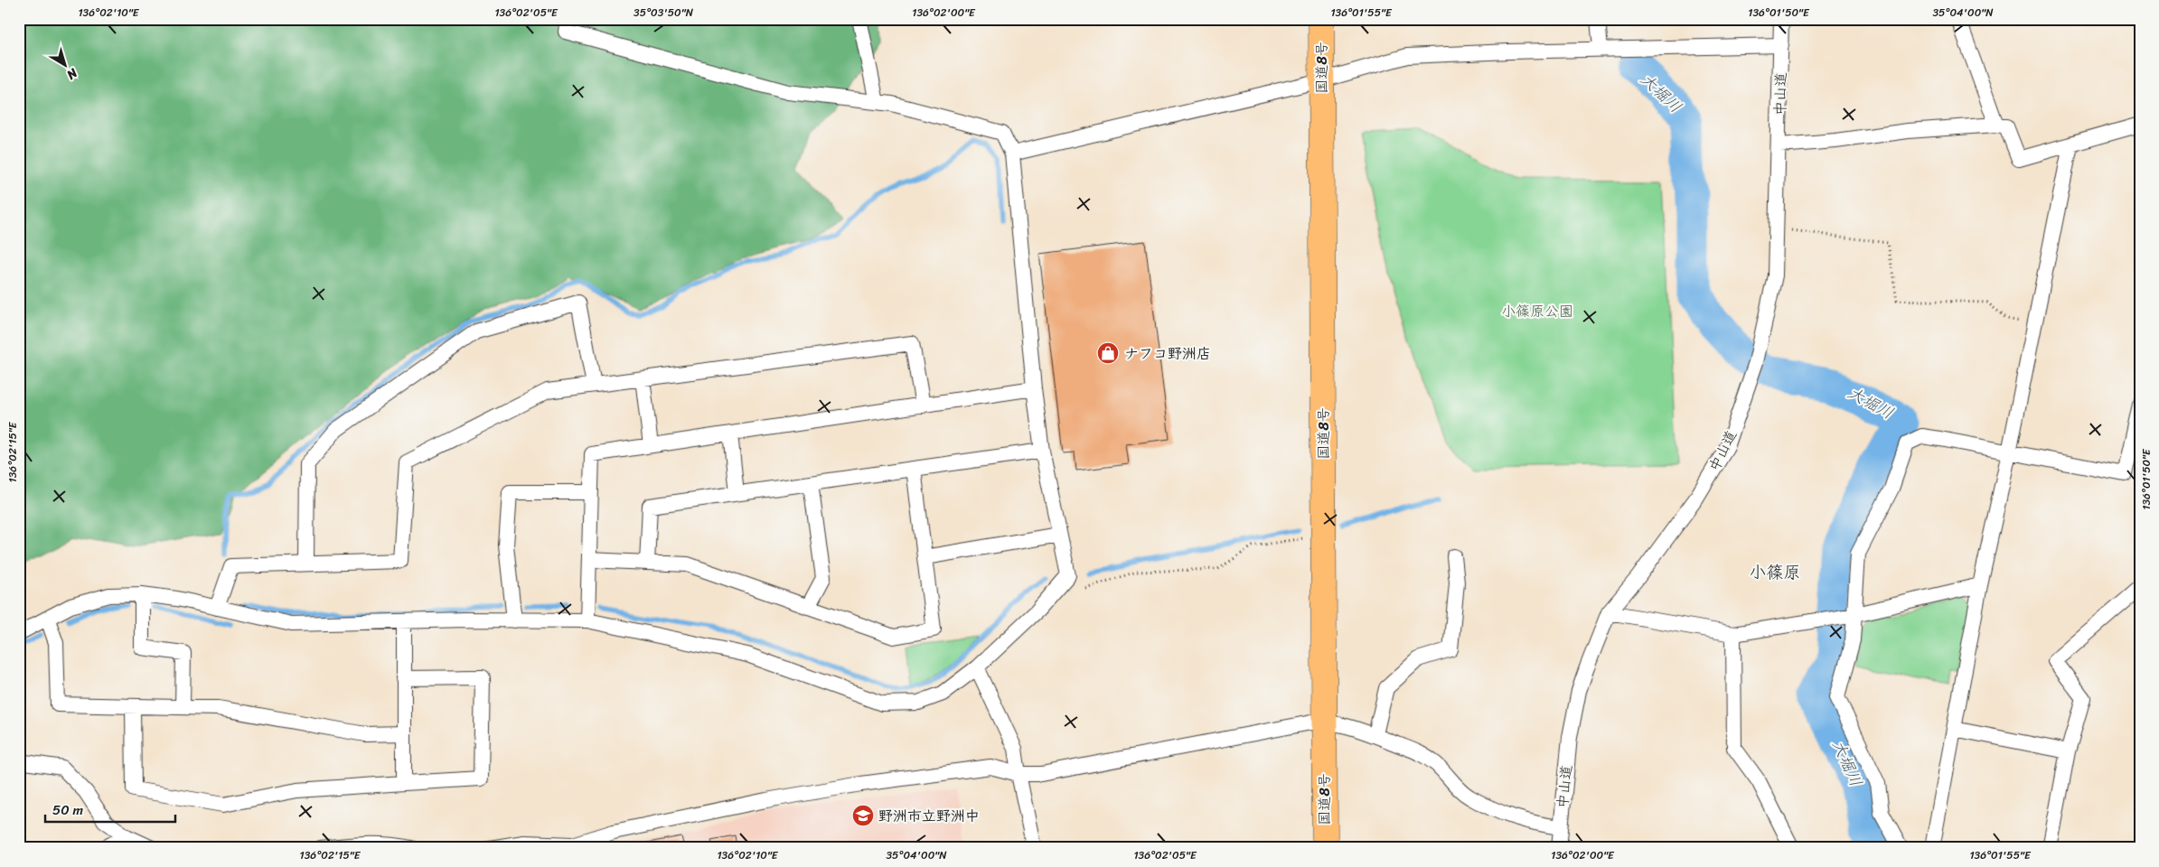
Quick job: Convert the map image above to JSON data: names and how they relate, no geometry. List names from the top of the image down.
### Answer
{
  "streets": {
    "highway": ["国道8号"],
    "street": ["中山道"]
  },
  "districts": ["小篠原"],
  "water": ["大堀川"],
  "parks": ["小篠原公園"],
  "places": {
    "shop": ["ナフコ野洲店"],
    "school or university": ["野洲市立野洲中"]
  },
  "scale_bar": "50 m",
  "north": "bottom right",
  "coordinates": [
    "136°02'10\"E",
    "136°02'05\"E",
    "35°03'50\"N",
    "136°02'00\"E",
    "136°01'55\"E",
    "136°01'50\"E",
    "35°04'00\"N",
    "136°02'15\"E"
  ]
}
